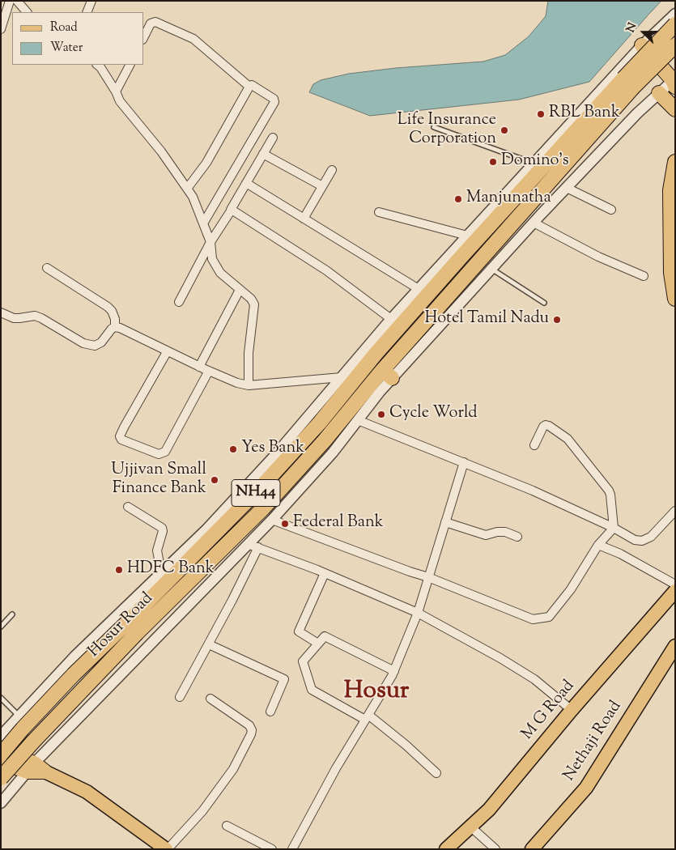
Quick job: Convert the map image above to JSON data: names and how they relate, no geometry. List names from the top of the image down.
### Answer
{
  "streets": {
    "highway": ["NH44", "Hosur Road"],
    "main road": ["M G Road", "Nethaji Road"]
  },
  "crossings": [
    ["NH44", "Hosur Road"]
  ],
  "districts": ["Hosur"],
  "places": [
    "RBL Bank",
    "Life Insurance Corporation",
    "Domino's",
    "Manjunatha",
    "Hotel Tamil Nadu",
    "Cycle World",
    "Yes Bank",
    "Ujjivan Small Finance Bank",
    "Federal Bank",
    "HDFC Bank"
  ],
  "legend": ["Road", "Water"],
  "north": "left"
}
